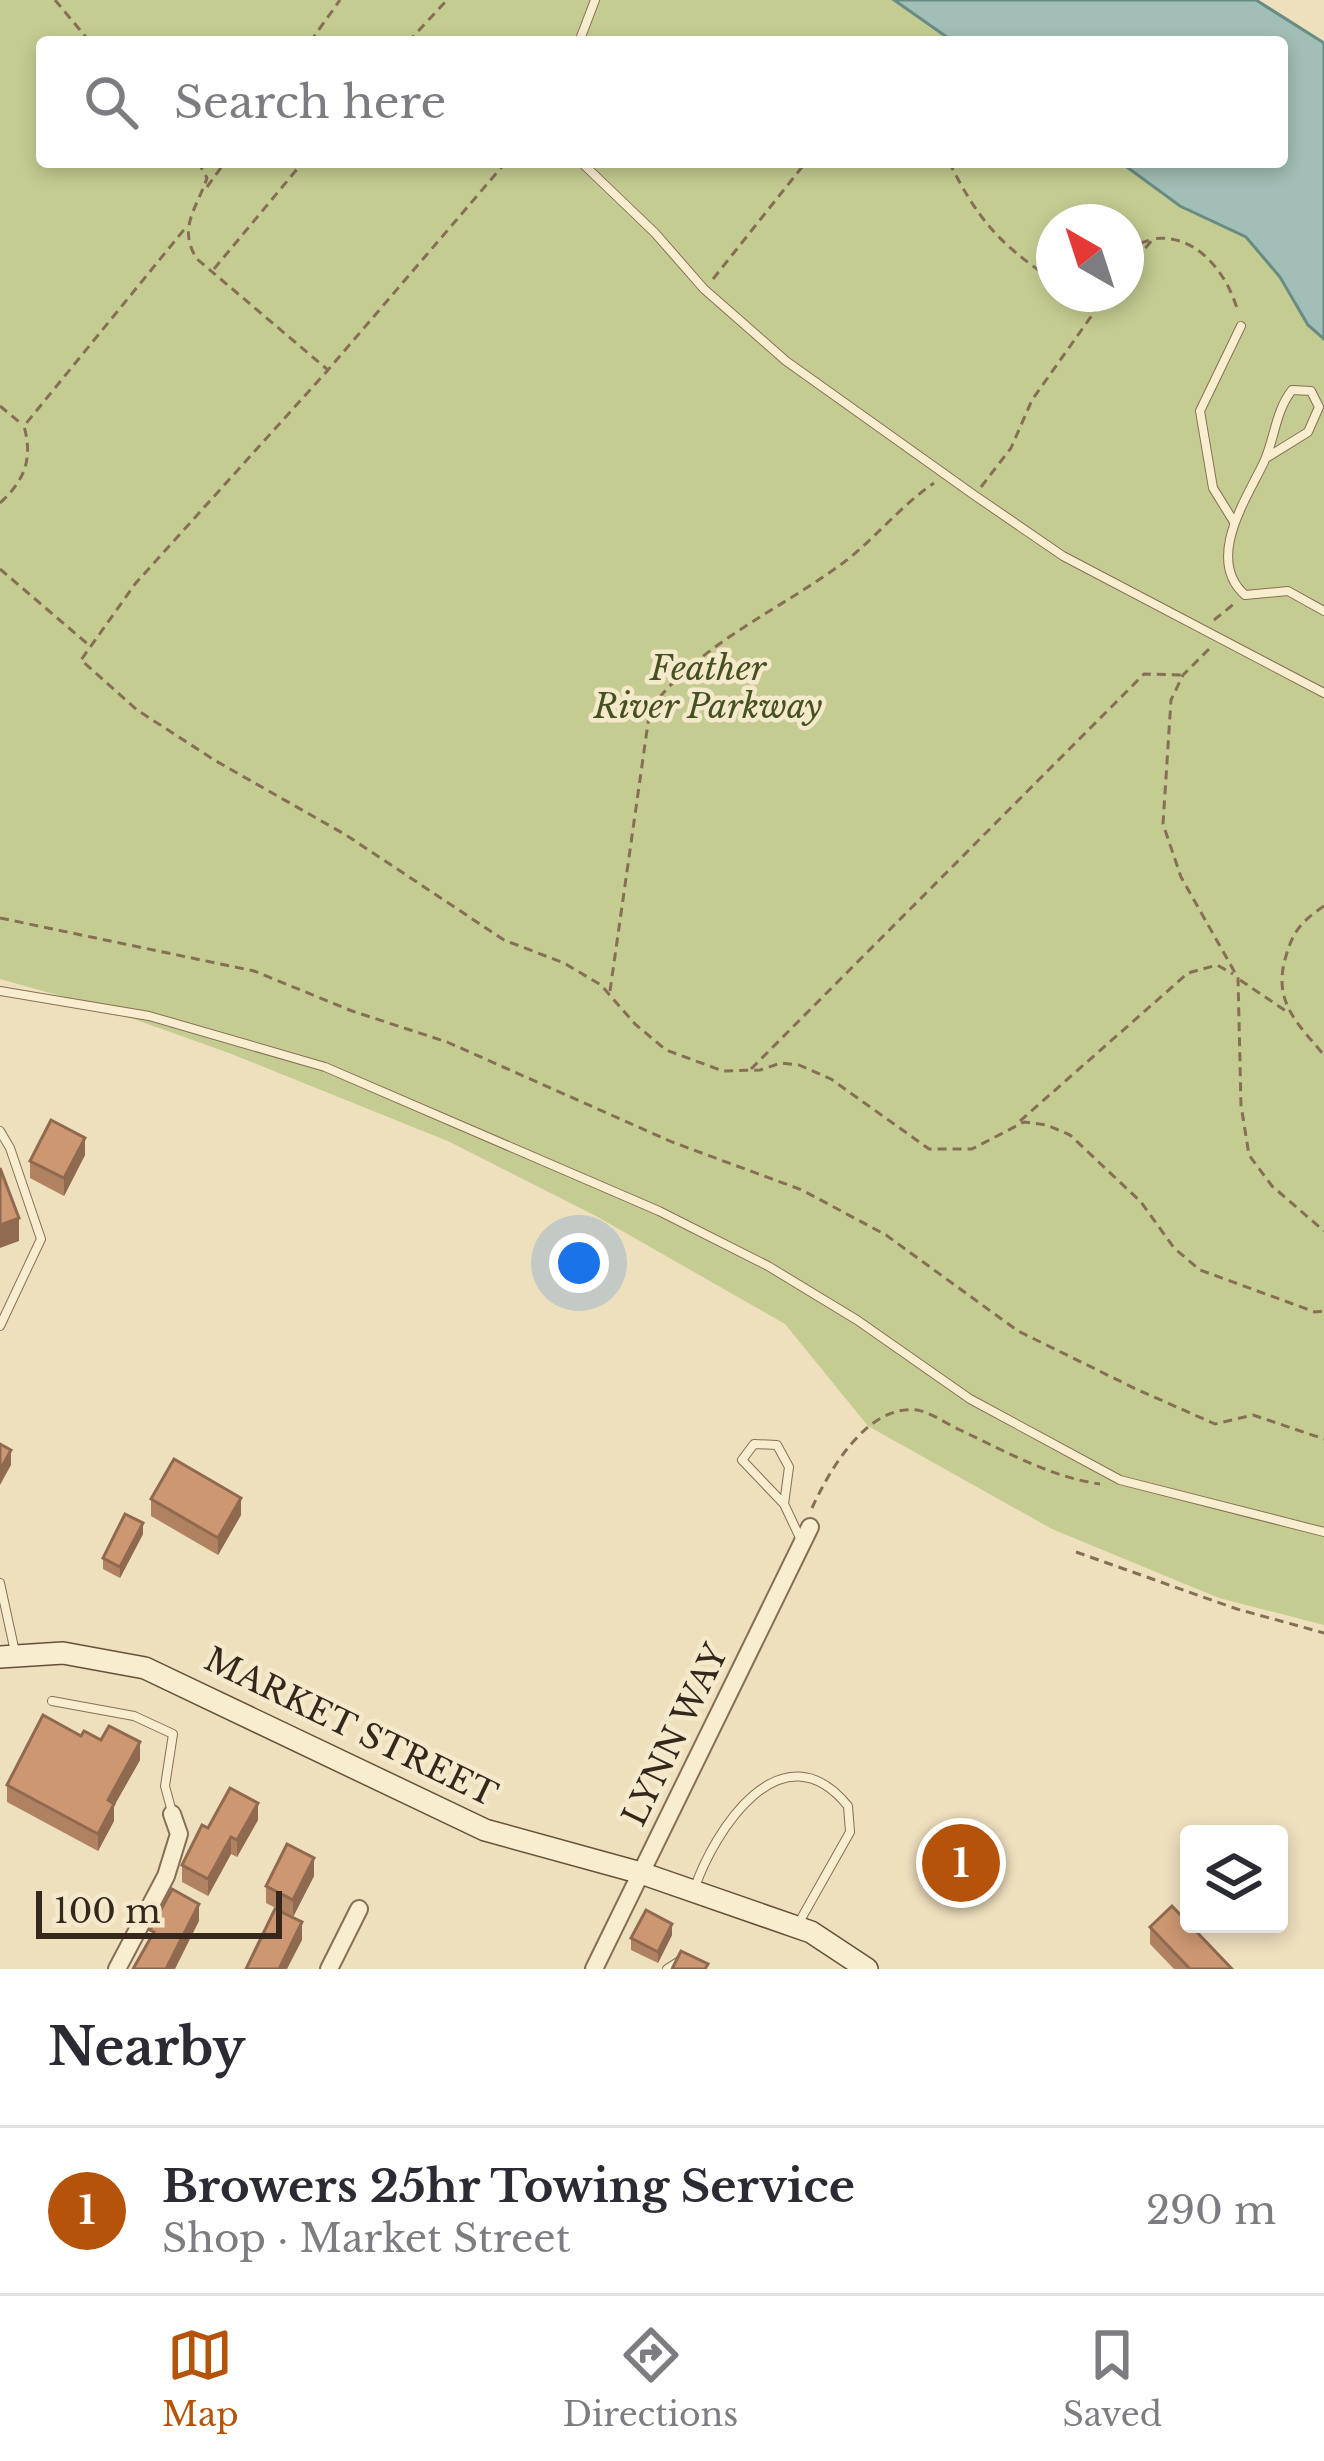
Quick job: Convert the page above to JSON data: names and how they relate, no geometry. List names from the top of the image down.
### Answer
{
  "streets": {
    "main road": ["MARKET STREET"],
    "street": ["LYNN WAY"]
  },
  "crossings": [
    ["MARKET STREET", "LYNN WAY"]
  ],
  "parks": ["Feather River Parkway"],
  "scale_bar": "100 m",
  "north": "top left",
  "page": {
    "search": "Search here",
    "pins": "1",
    "scale": "100 m",
    "heading": "Nearby",
    "list": [
      {
        "mark": "1",
        "name": "Browers 25hr Towing Service",
        "note": "Shop · Market Street",
        "value": "290 m"
      }
    ],
    "nav": ["Map", "Directions", "Saved"]
  }
}
